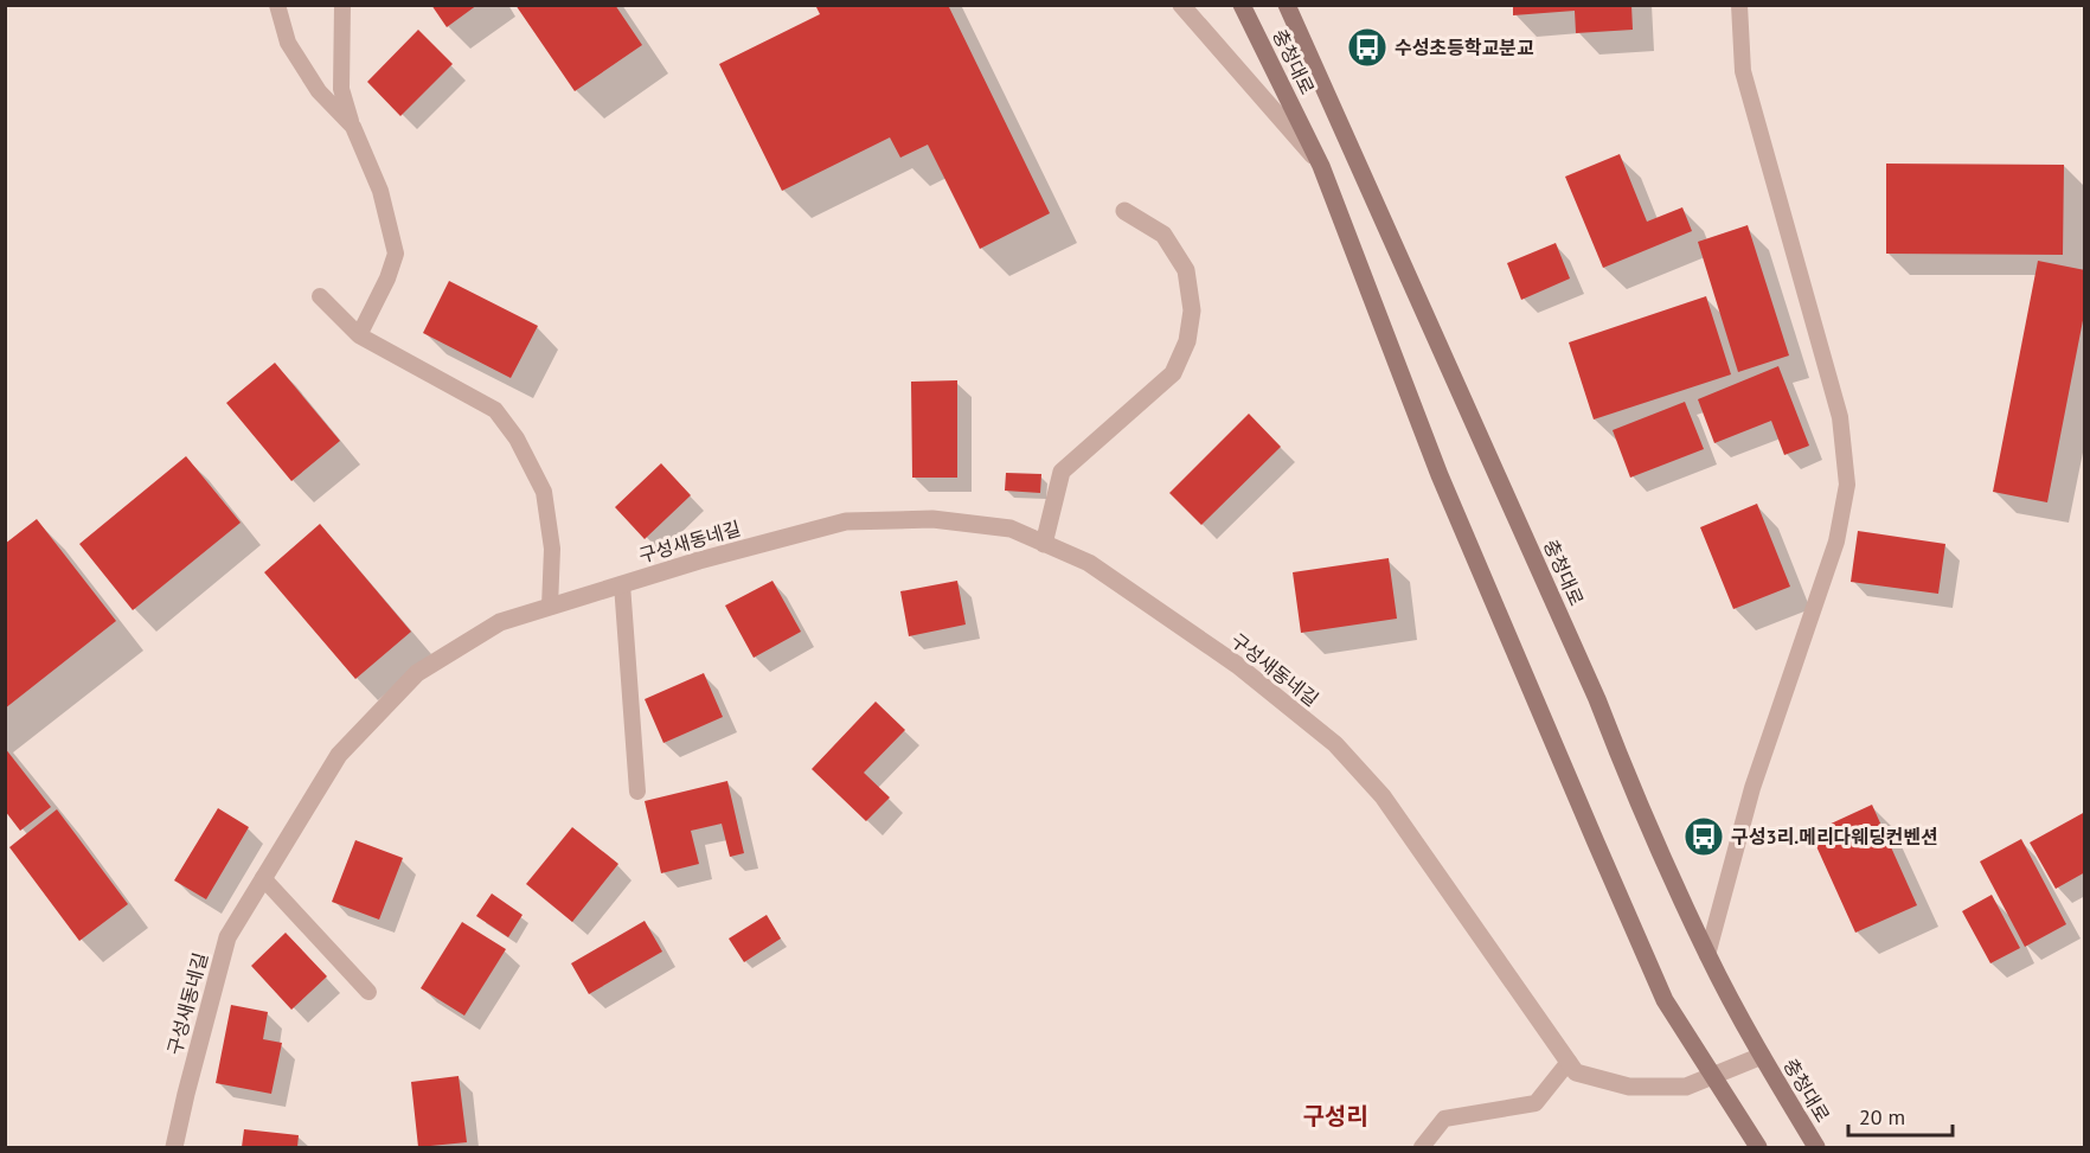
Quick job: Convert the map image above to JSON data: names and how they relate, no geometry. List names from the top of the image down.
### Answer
{
  "streets": {
    "main road": ["충청대로"],
    "street": ["구성새동네길"]
  },
  "crossings": [
    ["충청대로", "구성새동네길"]
  ],
  "districts": ["구성리"],
  "places": {
    "bus stop": ["수성초등학교분교", "구성3리.메리다웨딩컨벤션"]
  },
  "scale_bar": "20 m"
}
